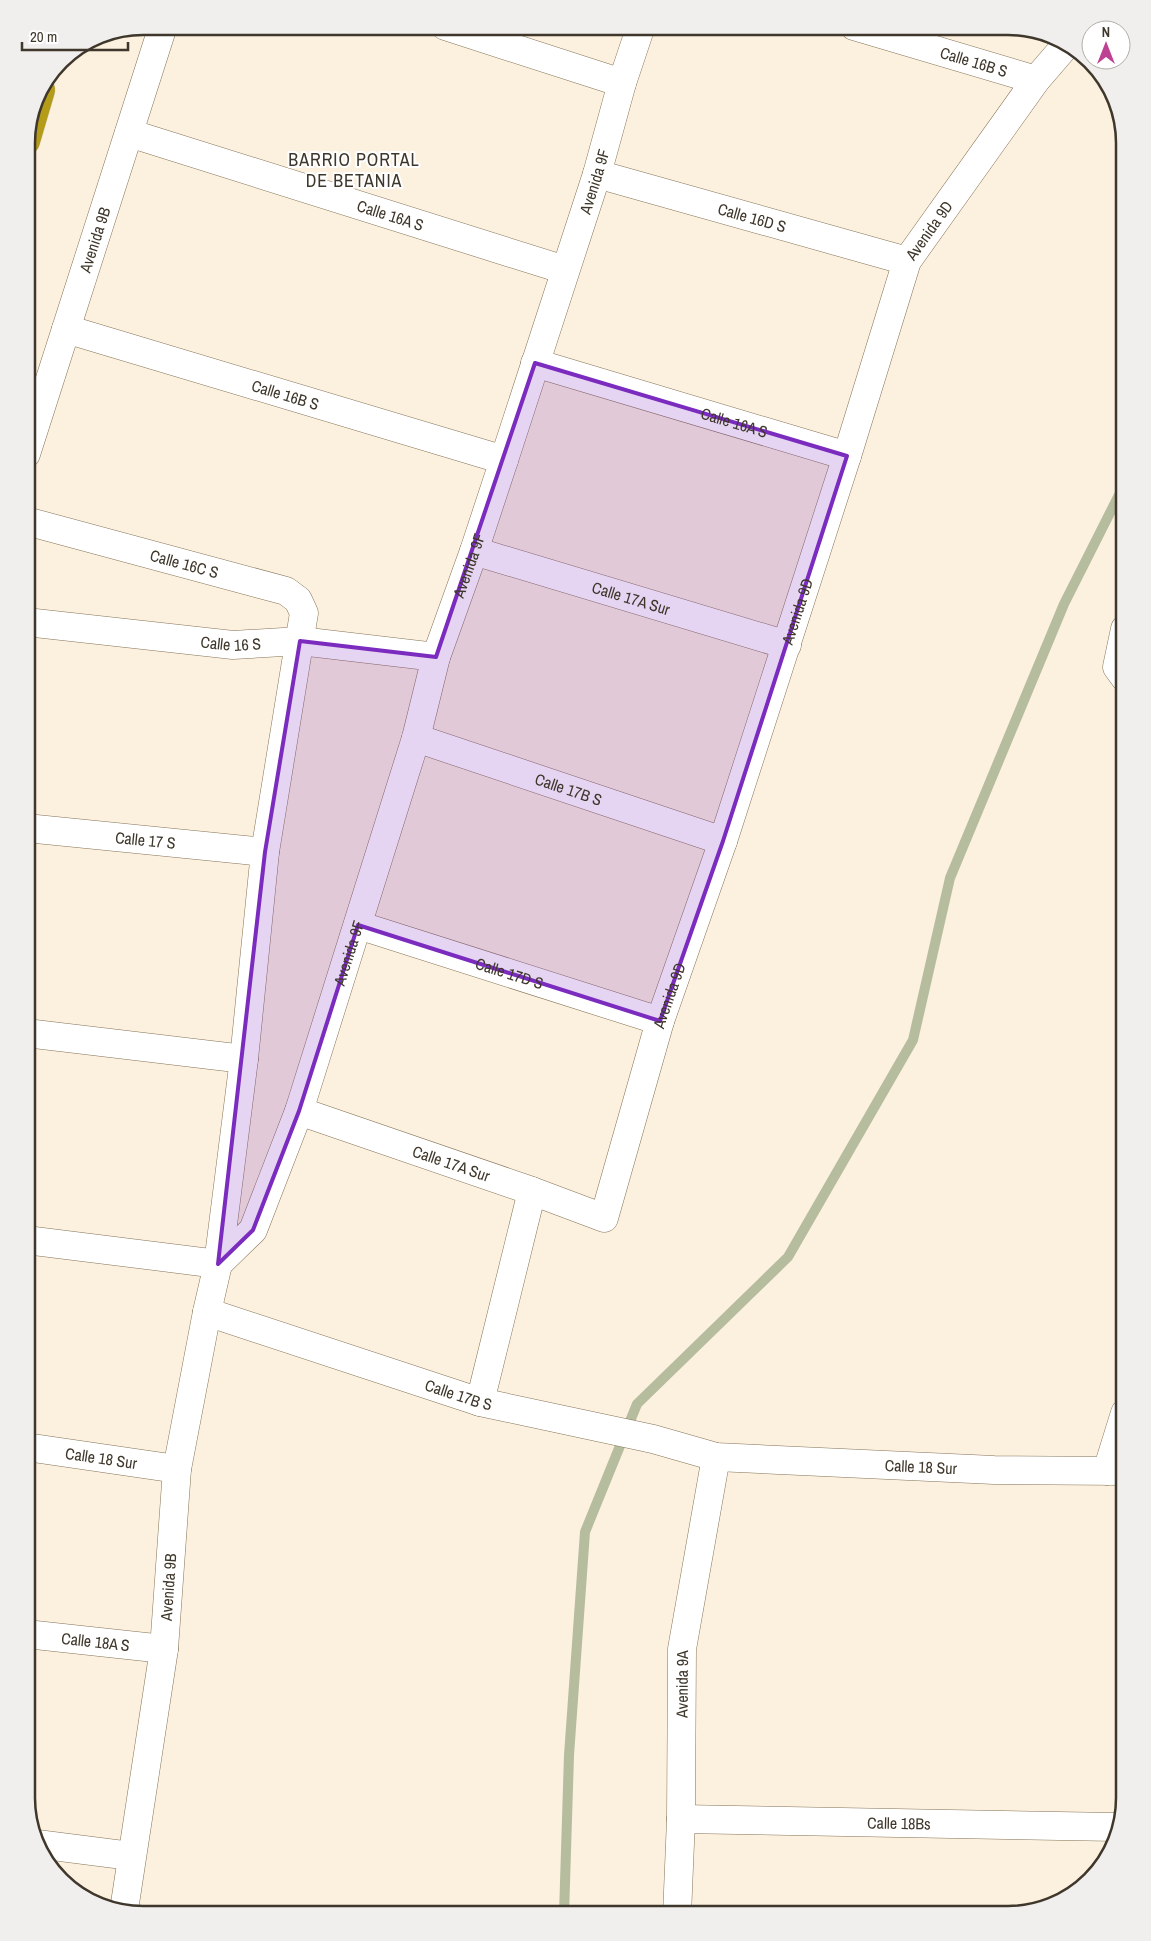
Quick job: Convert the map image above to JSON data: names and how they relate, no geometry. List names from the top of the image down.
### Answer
{
  "streets": {
    "street": [
      "Calle 16B S",
      "Avenida 9F",
      "Calle 16A S",
      "Calle 16D S",
      "Avenida 9D",
      "Avenida 9B",
      "Calle 16C S",
      "Calle 17A Sur",
      "Calle 16 S",
      "Calle 17B S",
      "Calle 17 S",
      "Calle 17D S",
      "Calle 18 Sur",
      "Calle 18A S",
      "Avenida 9A",
      "Calle 18Bs"
    ]
  },
  "crossings": [
    ["Calle 16B S", "Avenida 9F"],
    ["Calle 16B S", "Avenida 9D"],
    ["Calle 16B S", "Avenida 9B"],
    ["Avenida 9F", "Calle 16A S"],
    ["Avenida 9F", "Calle 16D S"],
    ["Avenida 9F", "Avenida 9B"],
    ["Avenida 9F", "Calle 17A Sur"],
    ["Avenida 9F", "Calle 16 S"],
    ["Avenida 9F", "Calle 17B S"],
    ["Avenida 9F", "Calle 17D S"],
    ["Calle 16A S", "Avenida 9D"],
    ["Calle 16A S", "Avenida 9B"],
    ["Calle 16D S", "Avenida 9D"],
    ["Avenida 9D", "Calle 17A Sur"],
    ["Avenida 9D", "Calle 17B S"],
    ["Avenida 9D", "Calle 17D S"],
    ["Avenida 9B", "Calle 17B S"],
    ["Avenida 9B", "Calle 18 Sur"],
    ["Avenida 9B", "Calle 18A S"],
    ["Calle 16C S", "Calle 16 S"],
    ["Calle 17B S", "Calle 18 Sur"],
    ["Calle 17B S", "Avenida 9A"],
    ["Calle 18 Sur", "Avenida 9A"],
    ["Avenida 9A", "Calle 18Bs"]
  ],
  "districts": ["BARRIO PORTAL DE BETANIA"],
  "scale_bar": "20 m",
  "north": "top"
}
